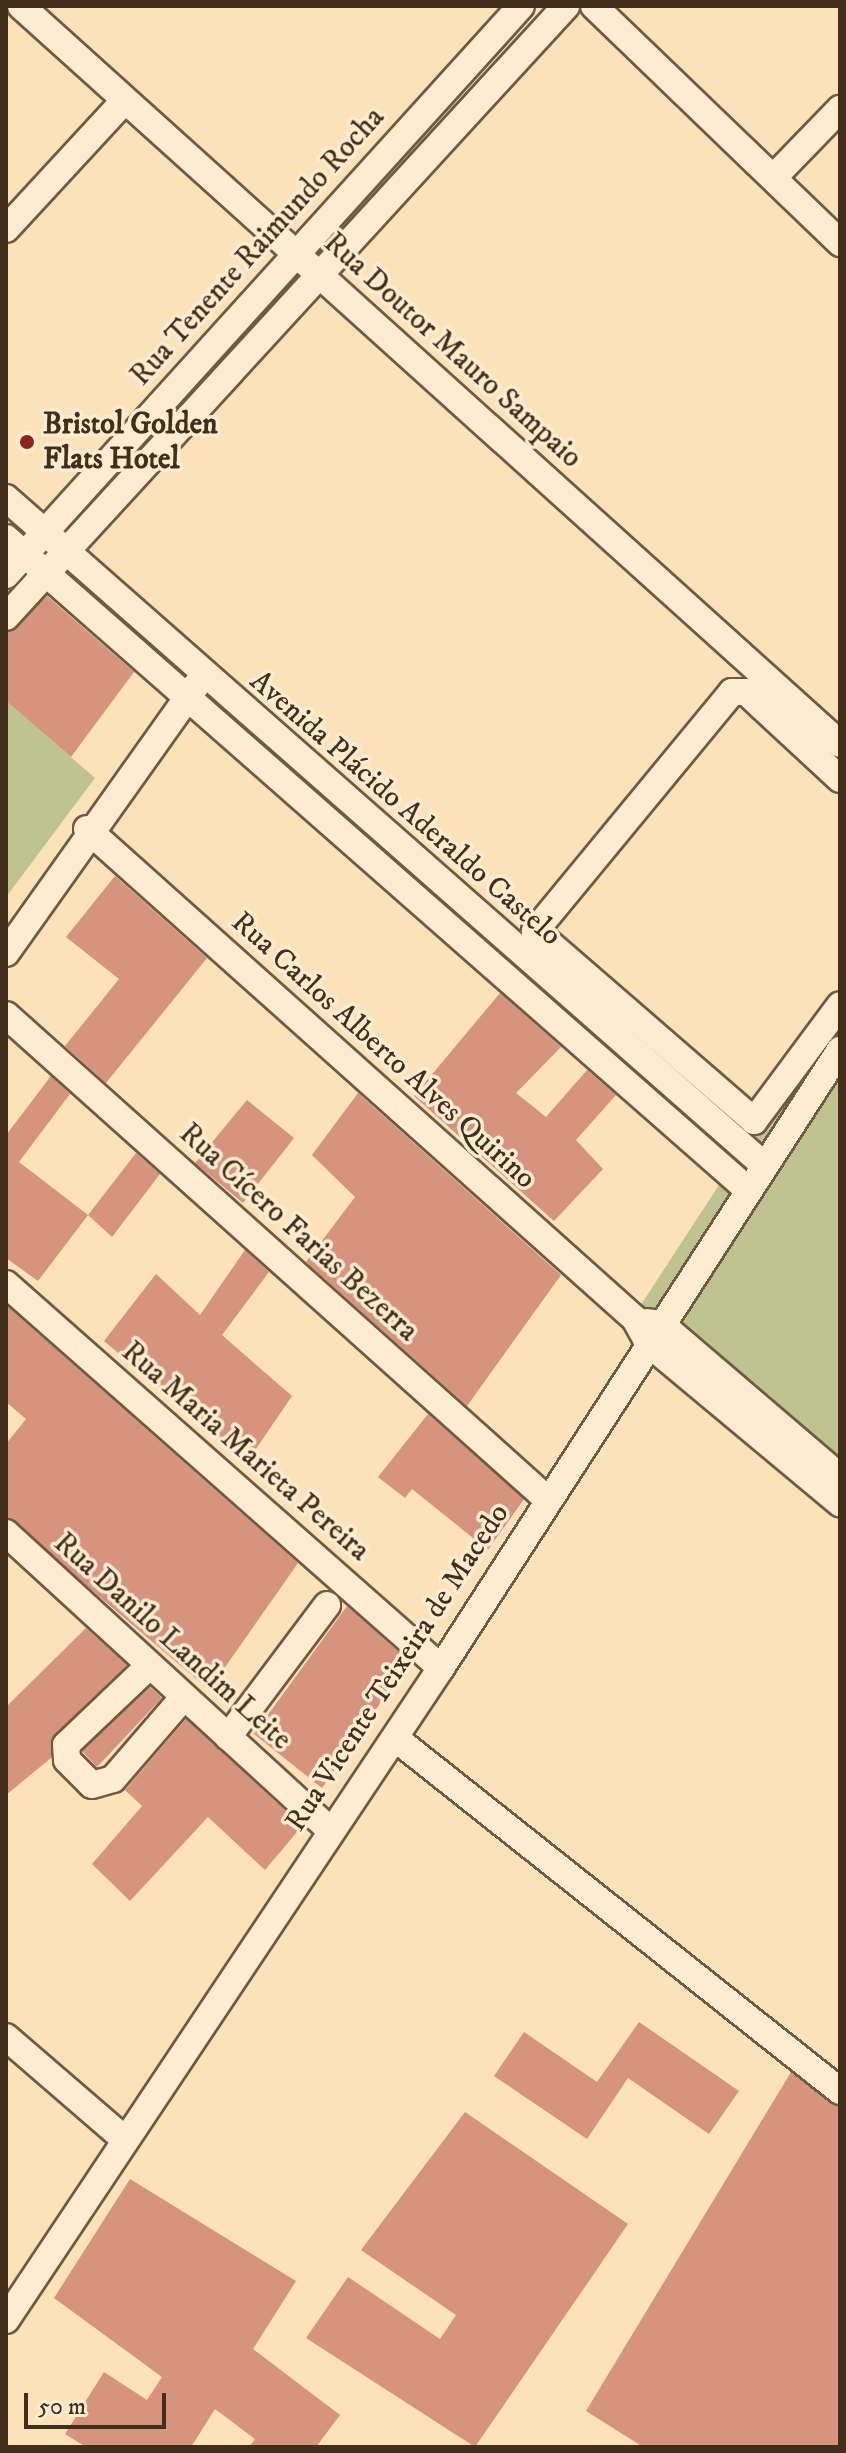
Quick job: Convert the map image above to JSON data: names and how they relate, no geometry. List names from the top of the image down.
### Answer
{
  "streets": {
    "street": [
      "Rua Tenente Raimundo Rocha",
      "Rua Doutor Mauro Sampaio",
      "Avenida Plácido Aderaldo Castelo",
      "Rua Carlos Alberto Alves Quirino",
      "Rua Cícero Farias Bezerra",
      "Rua Maria Marieta Pereira",
      "Rua Danilo Landim Leite",
      "Rua Vicente Teixeira de Macedo"
    ]
  },
  "crossings": [
    ["Rua Tenente Raimundo Rocha", "Rua Doutor Mauro Sampaio"],
    ["Rua Tenente Raimundo Rocha", "Avenida Plácido Aderaldo Castelo"],
    ["Avenida Plácido Aderaldo Castelo", "Rua Vicente Teixeira de Macedo"],
    ["Rua Carlos Alberto Alves Quirino", "Rua Vicente Teixeira de Macedo"],
    ["Rua Cícero Farias Bezerra", "Rua Vicente Teixeira de Macedo"],
    ["Rua Maria Marieta Pereira", "Rua Vicente Teixeira de Macedo"],
    ["Rua Danilo Landim Leite", "Rua Vicente Teixeira de Macedo"]
  ],
  "places": ["Bristol Golden Flats Hotel"],
  "scale_bar": "50 m"
}
